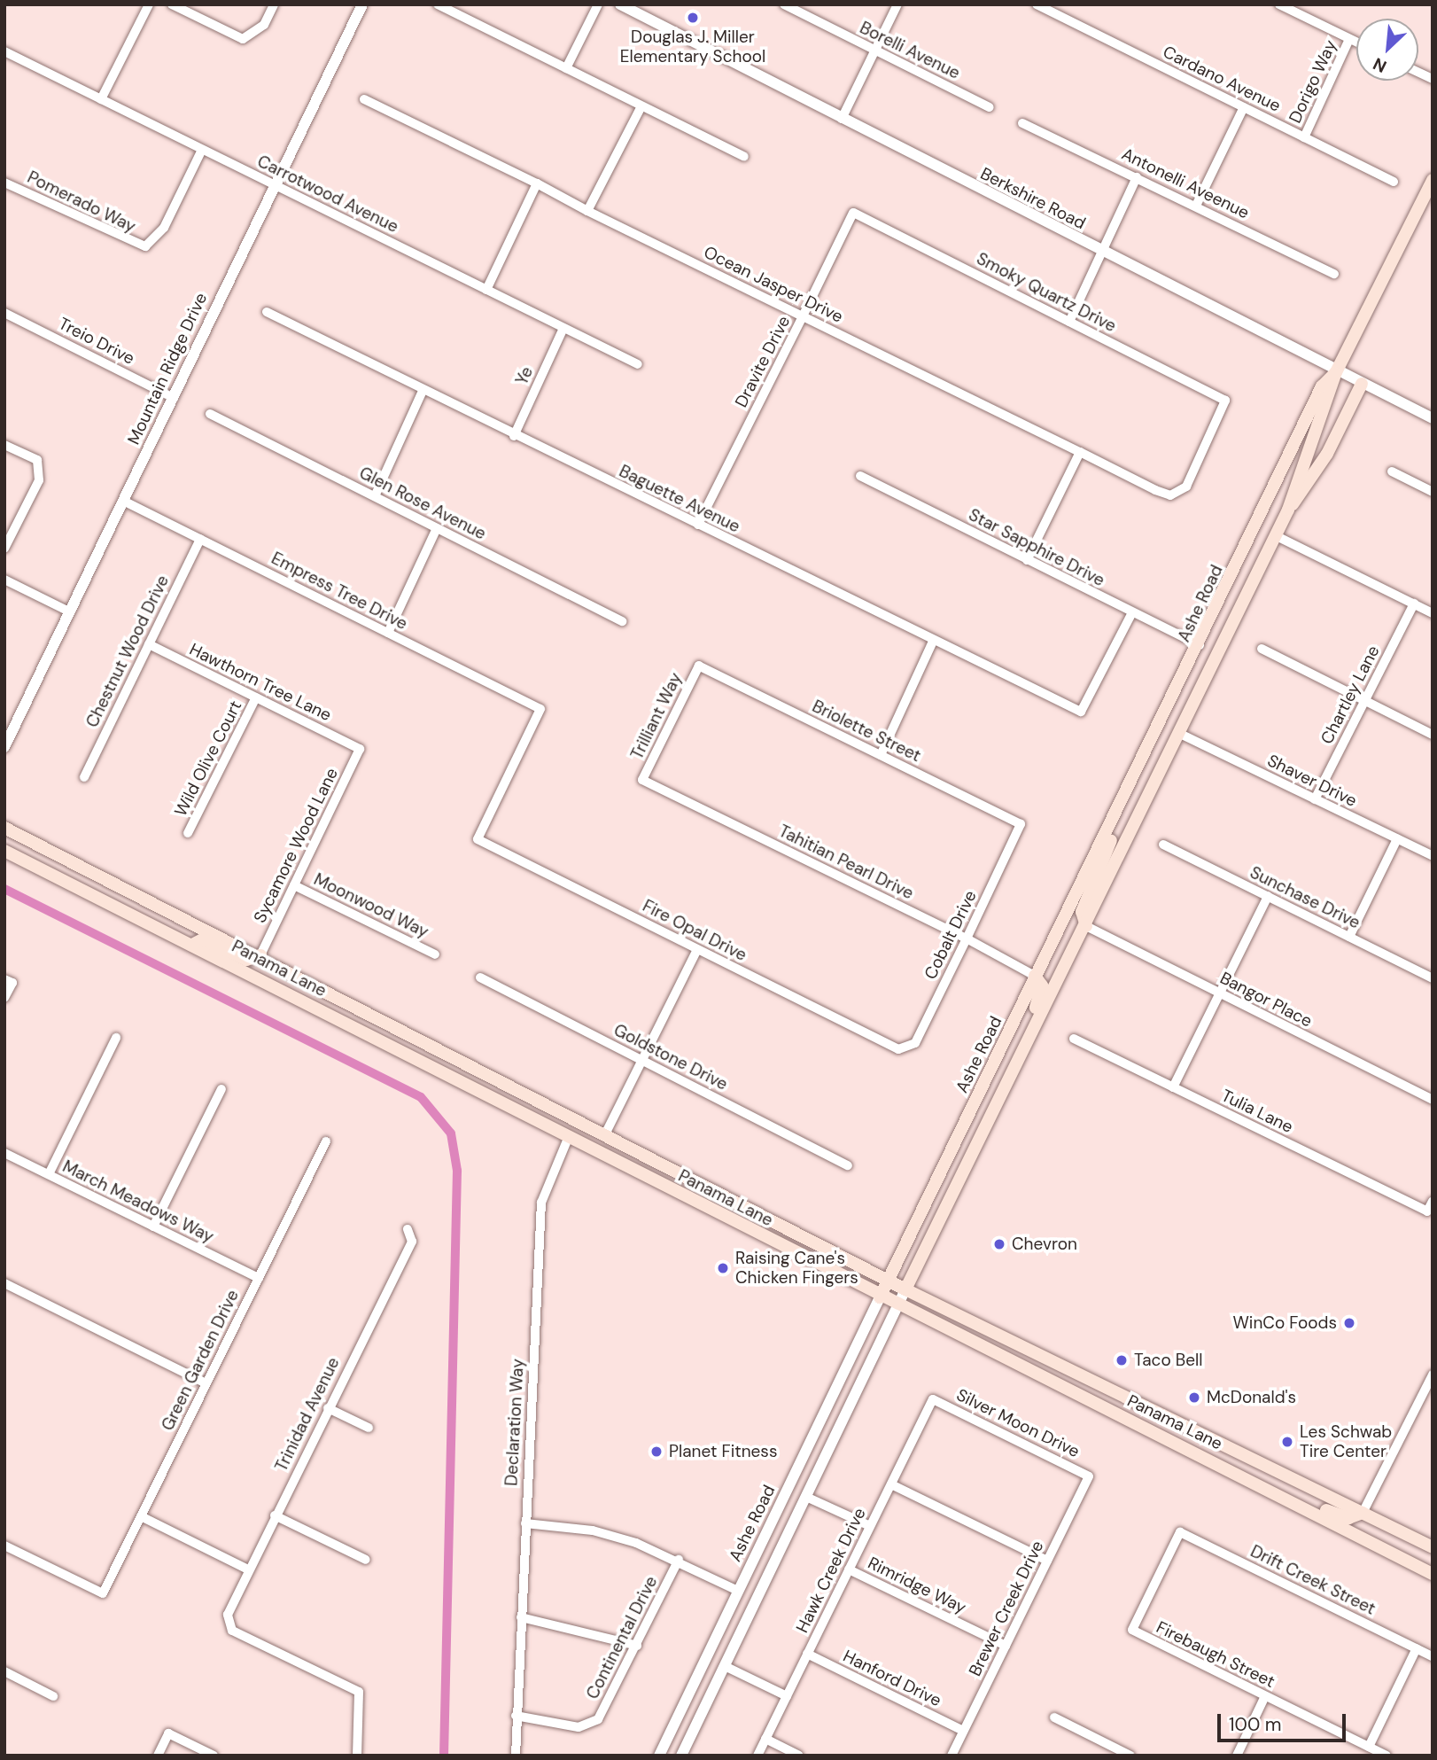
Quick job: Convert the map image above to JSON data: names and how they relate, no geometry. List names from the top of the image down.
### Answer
{
  "streets": {
    "main road": ["Ashe Road", "Panama Lane"],
    "street": [
      "Borelli Avenue",
      "Cardano Avenue",
      "Dorigo Way",
      "Antonelli Aveenue",
      "Carrotwood Avenue",
      "Berkshire Road",
      "Pomerado Way",
      "Ocean Jasper Drive",
      "Smoky Quartz Drive",
      "Treio Drive",
      "Dravite Drive",
      "Mountain Ridge Drive",
      "Ye",
      "Baguette Avenue",
      "Glen Rose Avenue",
      "Star Sapphire Drive",
      "Empress Tree Drive",
      "Chestnut Wood Drive",
      "Hawthorn Tree Lane",
      "Chartley Lane",
      "Trilliant Way",
      "Briolette Street",
      "Wild Olive Court",
      "Shaver Drive",
      "Sycamore Wood Lane",
      "Tahitian Pearl Drive",
      "Sunchase Drive",
      "Moonwood Way",
      "Fire Opal Drive",
      "Cobalt Drive",
      "Bangor Place",
      "Goldstone Drive",
      "Tulia Lane",
      "March Meadows Way",
      "Green Garden Drive",
      "Trinidad Avenue",
      "Declaration Way",
      "Silver Moon Drive",
      "Hawk Creek Drive",
      "Drift Creek Street",
      "Rimridge Way",
      "Brewer Creek Drive",
      "Continental Drive",
      "Firebaugh Street",
      "Hanford Drive"
    ]
  },
  "crossings": [
    ["Cardano Avenue", "Dorigo Way"],
    ["Carrotwood Avenue", "Pomerado Way"],
    ["Carrotwood Avenue", "Mountain Ridge Drive"],
    ["Carrotwood Avenue", "Ye"],
    ["Berkshire Road", "Ashe Road"],
    ["Ocean Jasper Drive", "Smoky Quartz Drive"],
    ["Ocean Jasper Drive", "Dravite Drive"],
    ["Smoky Quartz Drive", "Dravite Drive"],
    ["Treio Drive", "Mountain Ridge Drive"],
    ["Dravite Drive", "Baguette Avenue"],
    ["Mountain Ridge Drive", "Empress Tree Drive"],
    ["Ye", "Baguette Avenue"],
    ["Baguette Avenue", "Star Sapphire Drive"],
    ["Star Sapphire Drive", "Ashe Road"],
    ["Empress Tree Drive", "Chestnut Wood Drive"],
    ["Empress Tree Drive", "Fire Opal Drive"],
    ["Ashe Road", "Shaver Drive"],
    ["Ashe Road", "Tahitian Pearl Drive"],
    ["Ashe Road", "Panama Lane"],
    ["Ashe Road", "Bangor Place"],
    ["Chestnut Wood Drive", "Hawthorn Tree Lane"],
    ["Hawthorn Tree Lane", "Wild Olive Court"],
    ["Hawthorn Tree Lane", "Sycamore Wood Lane"],
    ["Chartley Lane", "Shaver Drive"],
    ["Trilliant Way", "Briolette Street"],
    ["Trilliant Way", "Tahitian Pearl Drive"],
    ["Briolette Street", "Cobalt Drive"],
    ["Sycamore Wood Lane", "Moonwood Way"],
    ["Sycamore Wood Lane", "Panama Lane"],
    ["Tahitian Pearl Drive", "Cobalt Drive"],
    ["Fire Opal Drive", "Cobalt Drive"],
    ["Panama Lane", "Declaration Way"],
    ["March Meadows Way", "Green Garden Drive"],
    ["Declaration Way", "Continental Drive"],
    ["Silver Moon Drive", "Hawk Creek Drive"],
    ["Silver Moon Drive", "Brewer Creek Drive"],
    ["Hawk Creek Drive", "Rimridge Way"],
    ["Hawk Creek Drive", "Hanford Drive"],
    ["Drift Creek Street", "Firebaugh Street"],
    ["Rimridge Way", "Brewer Creek Drive"],
    ["Brewer Creek Drive", "Hanford Drive"]
  ],
  "places": [
    "Douglas J. Miller Elementary School",
    "Chevron",
    "Raising Cane's Chicken Fingers",
    "WinCo Foods",
    "Taco Bell",
    "McDonald's",
    "Les Schwab Tire Center",
    "Planet Fitness"
  ],
  "scale_bar": "100 m",
  "north": "bottom left"
}
